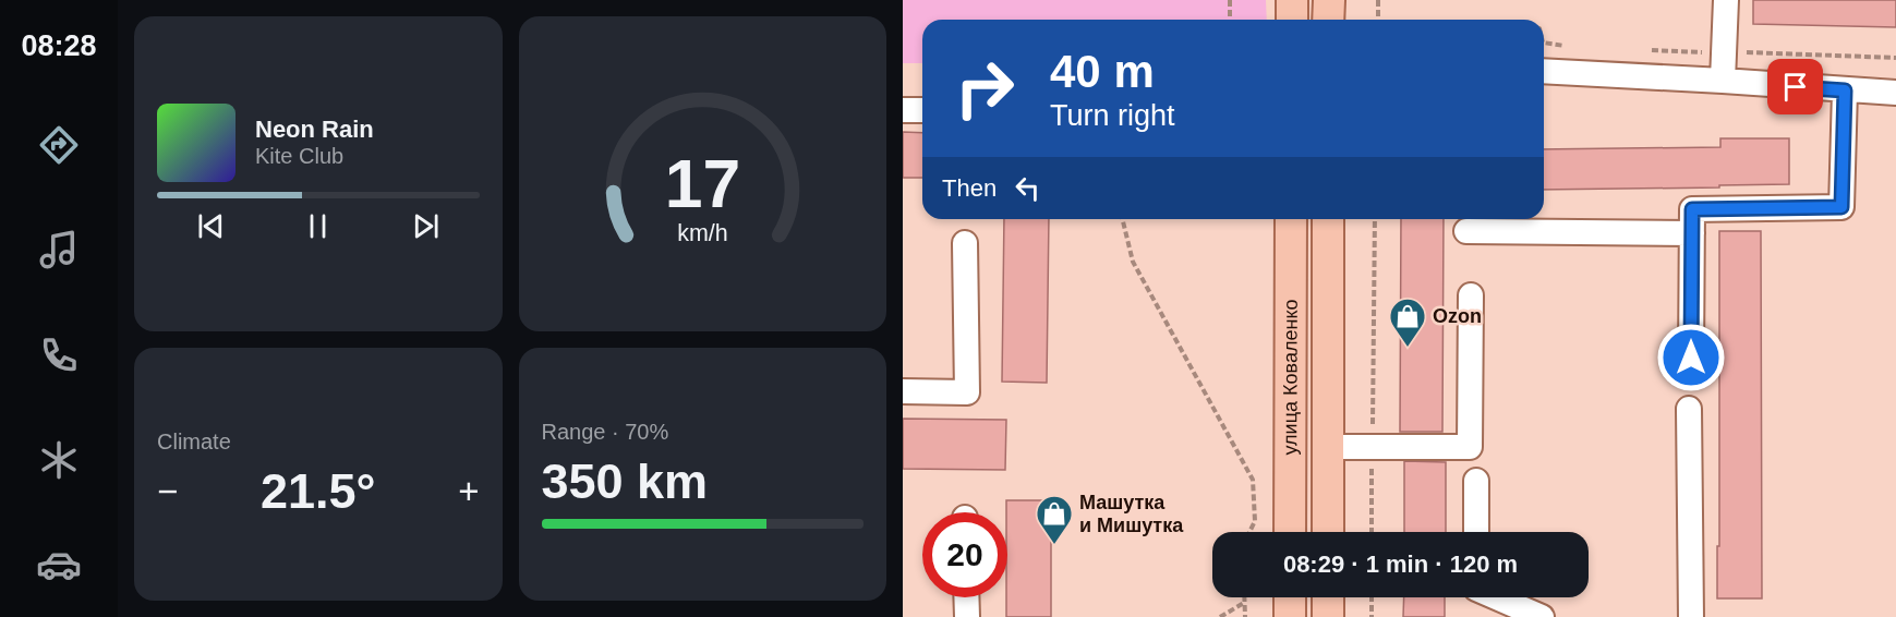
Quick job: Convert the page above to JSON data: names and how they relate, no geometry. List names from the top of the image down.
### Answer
{
  "streets": {
    "main road": ["улица Коваленко"]
  },
  "places": {
    "shop": ["Ozon", "Машутка и Мишутка"]
  },
  "page": {
    "tabs": "08:28",
    "turn": ["40 m", "Turn right"],
    "song": ["Neon Rain", "Kite Club"],
    "then": "Then",
    "tile": [
      "Climate",
      ["Range · 70%", "350 km"]
    ],
    "heat": ["−", "21.5°", "+"],
    "limit": "20",
    "trip": "08:29 · 1 min · 120 m",
    "gauge": ["17", "km/h"]
  }
}
